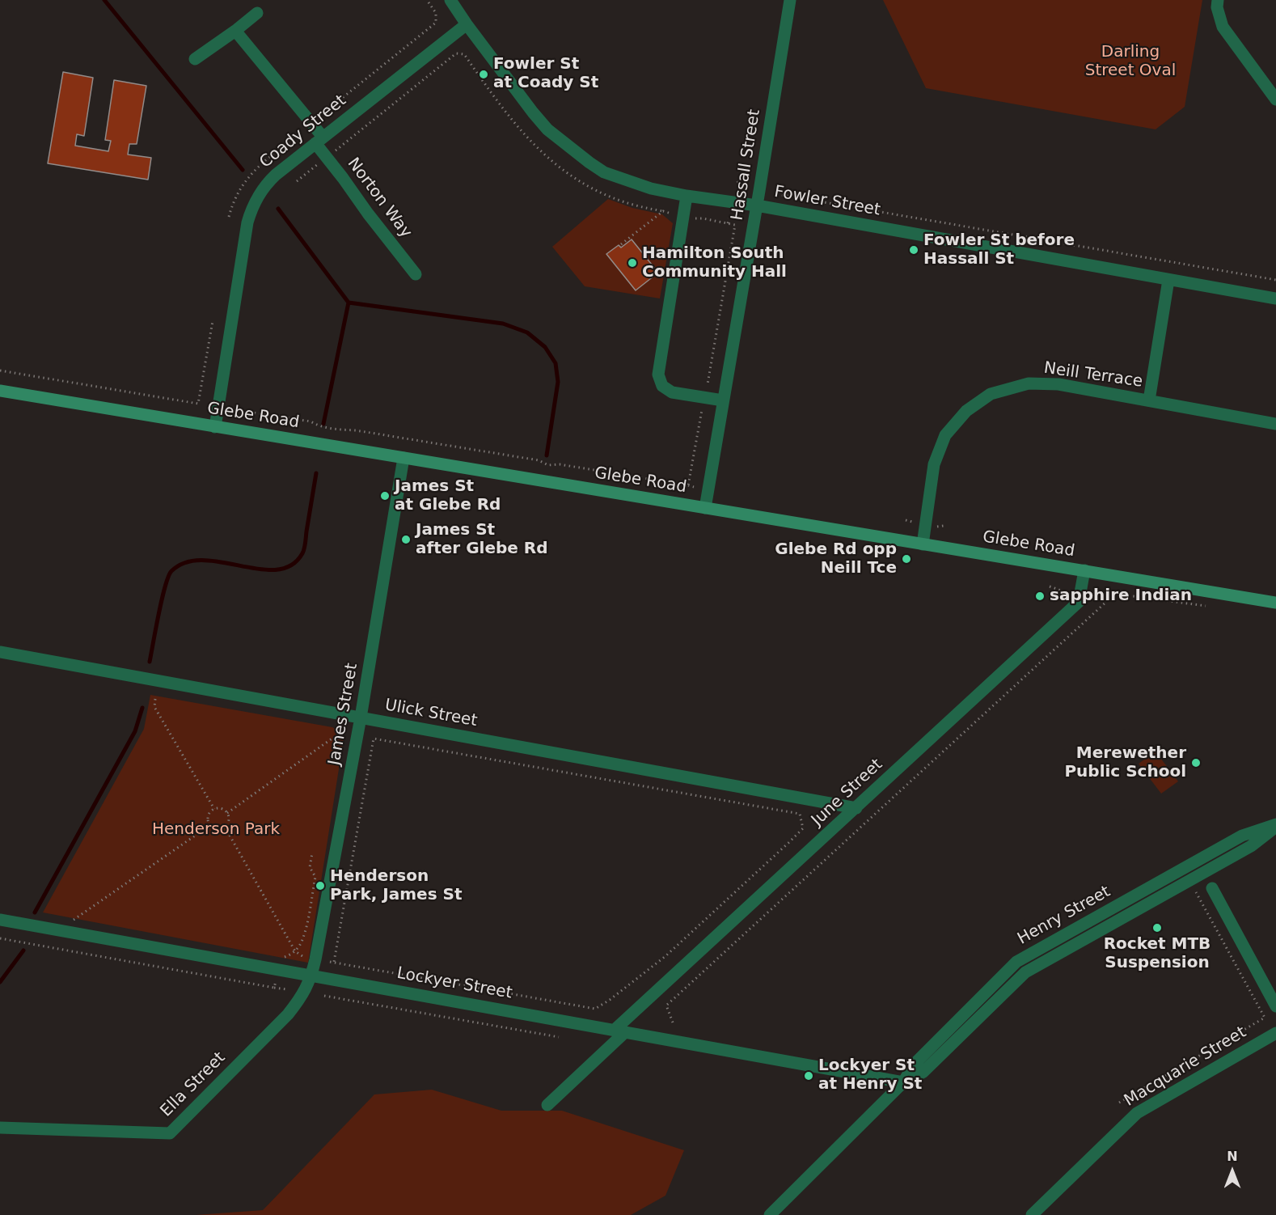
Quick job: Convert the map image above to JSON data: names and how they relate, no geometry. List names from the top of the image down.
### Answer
{
  "streets": {
    "main road": ["Glebe Road"],
    "street": [
      "Coady Street",
      "Hassall Street",
      "Norton Way",
      "Fowler Street",
      "Neill Terrace",
      "Ulick Street",
      "James Street",
      "June Street",
      "Henry Street",
      "Lockyer Street",
      "Macquarie Street",
      "Ella Street"
    ]
  },
  "crossings": [
    ["Coady Street", "Norton Way"],
    ["Coady Street", "Fowler Street"],
    ["Coady Street", "Glebe Road"],
    ["Hassall Street", "Fowler Street"],
    ["Hassall Street", "Glebe Road"],
    ["Neill Terrace", "Glebe Road"],
    ["Glebe Road", "James Street"],
    ["Glebe Road", "June Street"],
    ["Ulick Street", "James Street"],
    ["Ulick Street", "June Street"],
    ["James Street", "Lockyer Street"],
    ["James Street", "Ella Street"],
    ["June Street", "Lockyer Street"],
    ["Henry Street", "Lockyer Street"],
    ["Lockyer Street", "Ella Street"]
  ],
  "parks": ["Darling Street Oval", "Henderson Park"],
  "places": [
    "Fowler St at Coady St",
    "Fowler St before Hassall St",
    "Hamilton South Community Hall",
    "James St at Glebe Rd",
    "James St after Glebe Rd",
    "Glebe Rd opp Neill Tce",
    "sapphire Indian",
    "Merewether Public School",
    "Henderson Park, James St",
    "Rocket MTB Suspension",
    "Lockyer St at Henry St"
  ],
  "north": "top"
}
